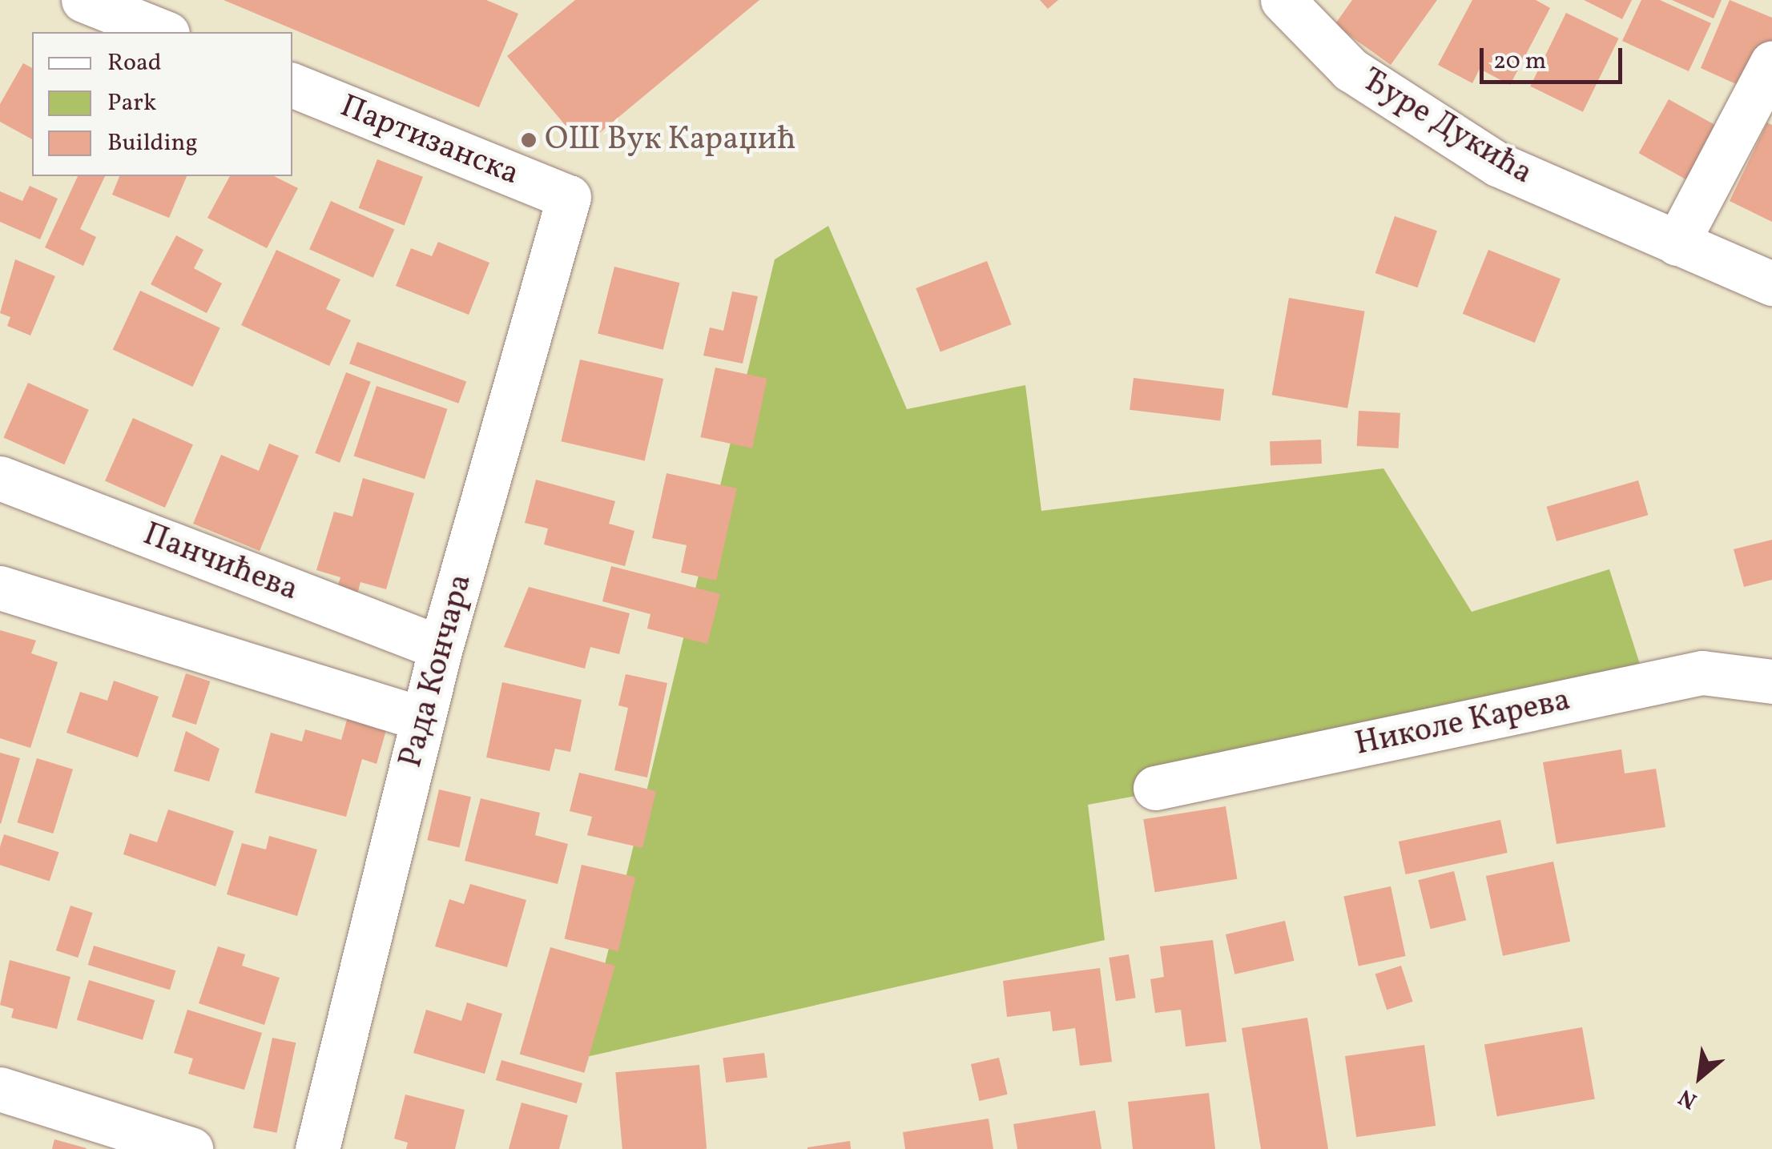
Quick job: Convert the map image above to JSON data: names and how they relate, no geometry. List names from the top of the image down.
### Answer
{
  "streets": {
    "street": [
      "Ђуре Дукића",
      "Партизанска",
      "Панчићева",
      "Рада Кончара",
      "Николе Карева"
    ]
  },
  "crossings": [
    ["Партизанска", "Рада Кончара"],
    ["Панчићева", "Рада Кончара"]
  ],
  "places": ["ОШ Вук Караџић"],
  "legend": ["Road", "Park", "Building"],
  "scale_bar": "20 m",
  "north": "bottom left"
}
